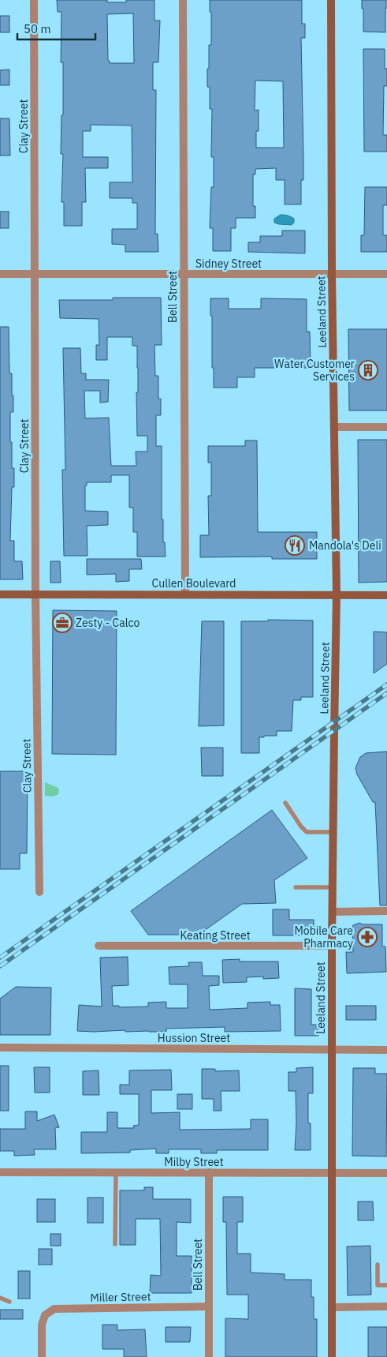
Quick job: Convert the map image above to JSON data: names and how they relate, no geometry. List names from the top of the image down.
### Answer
{
  "streets": {
    "main road": ["Leeland Street", "Cullen Boulevard"],
    "street": [
      "Clay Street",
      "Sidney Street",
      "Bell Street",
      "Keating Street",
      "Hussion Street",
      "Milby Street",
      "Miller Street"
    ]
  },
  "crossings": [
    ["Clay Street", "Sidney Street"],
    ["Clay Street", "Cullen Boulevard"],
    ["Sidney Street", "Bell Street"],
    ["Sidney Street", "Leeland Street"],
    ["Bell Street", "Cullen Boulevard"],
    ["Bell Street", "Milby Street"],
    ["Bell Street", "Miller Street"],
    ["Leeland Street", "Cullen Boulevard"],
    ["Leeland Street", "Keating Street"],
    ["Leeland Street", "Hussion Street"],
    ["Leeland Street", "Milby Street"]
  ],
  "places": {
    "building": ["Water Customer Services"],
    "restaurant": ["Mandola's Deli"],
    "office": ["Zesty - Calco"],
    "pharmacy": ["Mobile Care Pharmacy"]
  },
  "scale_bar": "50 m"
}
